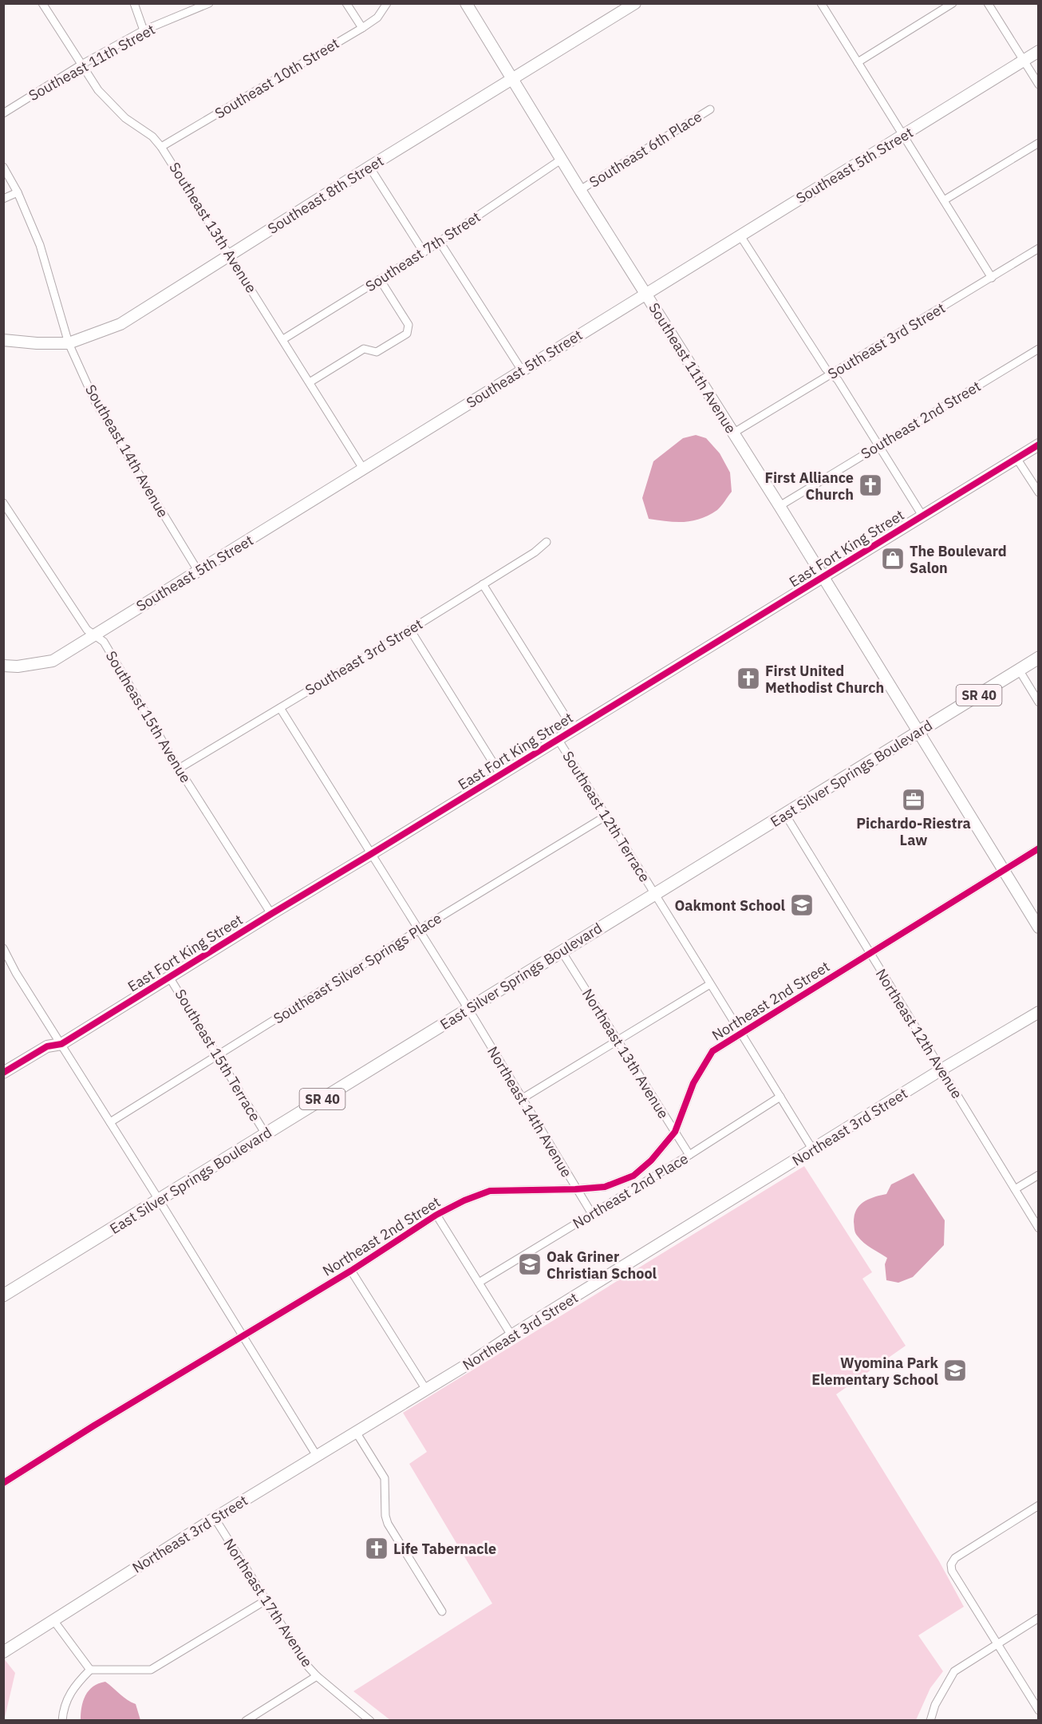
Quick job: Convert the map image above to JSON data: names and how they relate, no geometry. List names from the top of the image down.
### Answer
{
  "streets": {
    "main road": ["SR 40", "East Silver Springs Boulevard"],
    "street": [
      "Southeast 11th Street",
      "Southeast 10th Street",
      "Southeast 6th Place",
      "Southeast 5th Street",
      "Southeast 8th Street",
      "Southeast 13th Avenue",
      "Southeast 7th Street",
      "Southeast 3rd Street",
      "Southeast 11th Avenue",
      "Southeast 2nd Street",
      "Southeast 14th Avenue",
      "East Fort King Street",
      "Southeast 15th Avenue",
      "Southeast 12th Terrace",
      "Southeast Silver Springs Place",
      "Northeast 2nd Street",
      "Northeast 12th Avenue",
      "Northeast 13th Avenue",
      "Southeast 15th Terrace",
      "Northeast 14th Avenue",
      "Northeast 3rd Street",
      "Northeast 2nd Place",
      "Northeast 17th Avenue"
    ]
  },
  "crossings": [
    ["Southeast 11th Street", "Southeast 13th Avenue"],
    ["Southeast 10th Street", "Southeast 13th Avenue"],
    ["Southeast 6th Place", "Southeast 11th Avenue"],
    ["Southeast 5th Street", "Southeast 13th Avenue"],
    ["Southeast 5th Street", "Southeast 11th Avenue"],
    ["Southeast 5th Street", "Southeast 14th Avenue"],
    ["Southeast 5th Street", "Southeast 15th Avenue"],
    ["Southeast 8th Street", "Southeast 13th Avenue"],
    ["Southeast 8th Street", "Southeast 11th Avenue"],
    ["Southeast 8th Street", "Southeast 14th Avenue"],
    ["Southeast 13th Avenue", "Southeast 7th Street"],
    ["Southeast 7th Street", "Southeast 11th Avenue"],
    ["Southeast 3rd Street", "Southeast 11th Avenue"],
    ["Southeast 3rd Street", "Southeast 15th Avenue"],
    ["Southeast 3rd Street", "Southeast 12th Terrace"],
    ["Southeast 11th Avenue", "Southeast 2nd Street"],
    ["Southeast 11th Avenue", "East Fort King Street"],
    ["Southeast 11th Avenue", "East Silver Springs Boulevard"],
    ["Southeast 11th Avenue", "Northeast 2nd Street"],
    ["East Fort King Street", "Southeast 15th Avenue"],
    ["East Fort King Street", "Southeast 12th Terrace"],
    ["East Fort King Street", "Southeast 15th Terrace"],
    ["East Silver Springs Boulevard", "Southeast 12th Terrace"],
    ["East Silver Springs Boulevard", "Northeast 12th Avenue"],
    ["East Silver Springs Boulevard", "Northeast 13th Avenue"],
    ["East Silver Springs Boulevard", "Southeast 15th Terrace"],
    ["East Silver Springs Boulevard", "Northeast 14th Avenue"],
    ["Southeast 12th Terrace", "Southeast Silver Springs Place"],
    ["Southeast 12th Terrace", "Northeast 2nd Street"],
    ["Southeast 12th Terrace", "Northeast 3rd Street"],
    ["Southeast 12th Terrace", "Northeast 2nd Place"],
    ["Southeast Silver Springs Place", "Southeast 15th Terrace"],
    ["Northeast 2nd Street", "Northeast 12th Avenue"],
    ["Northeast 2nd Street", "Northeast 13th Avenue"],
    ["Northeast 2nd Street", "Northeast 14th Avenue"],
    ["Northeast 12th Avenue", "Northeast 3rd Street"],
    ["Northeast 13th Avenue", "Northeast 2nd Place"],
    ["Northeast 14th Avenue", "Northeast 2nd Place"],
    ["Northeast 3rd Street", "Northeast 17th Avenue"]
  ],
  "places": {
    "church": ["First Alliance Church", "First United Methodist Church", "Life Tabernacle"],
    "shop": ["The Boulevard Salon"],
    "office": ["Pichardo-Riestra Law"],
    "school or university": ["Oakmont School", "Oak Griner Christian School", "Wyomina Park Elementary School"]
  }
}
